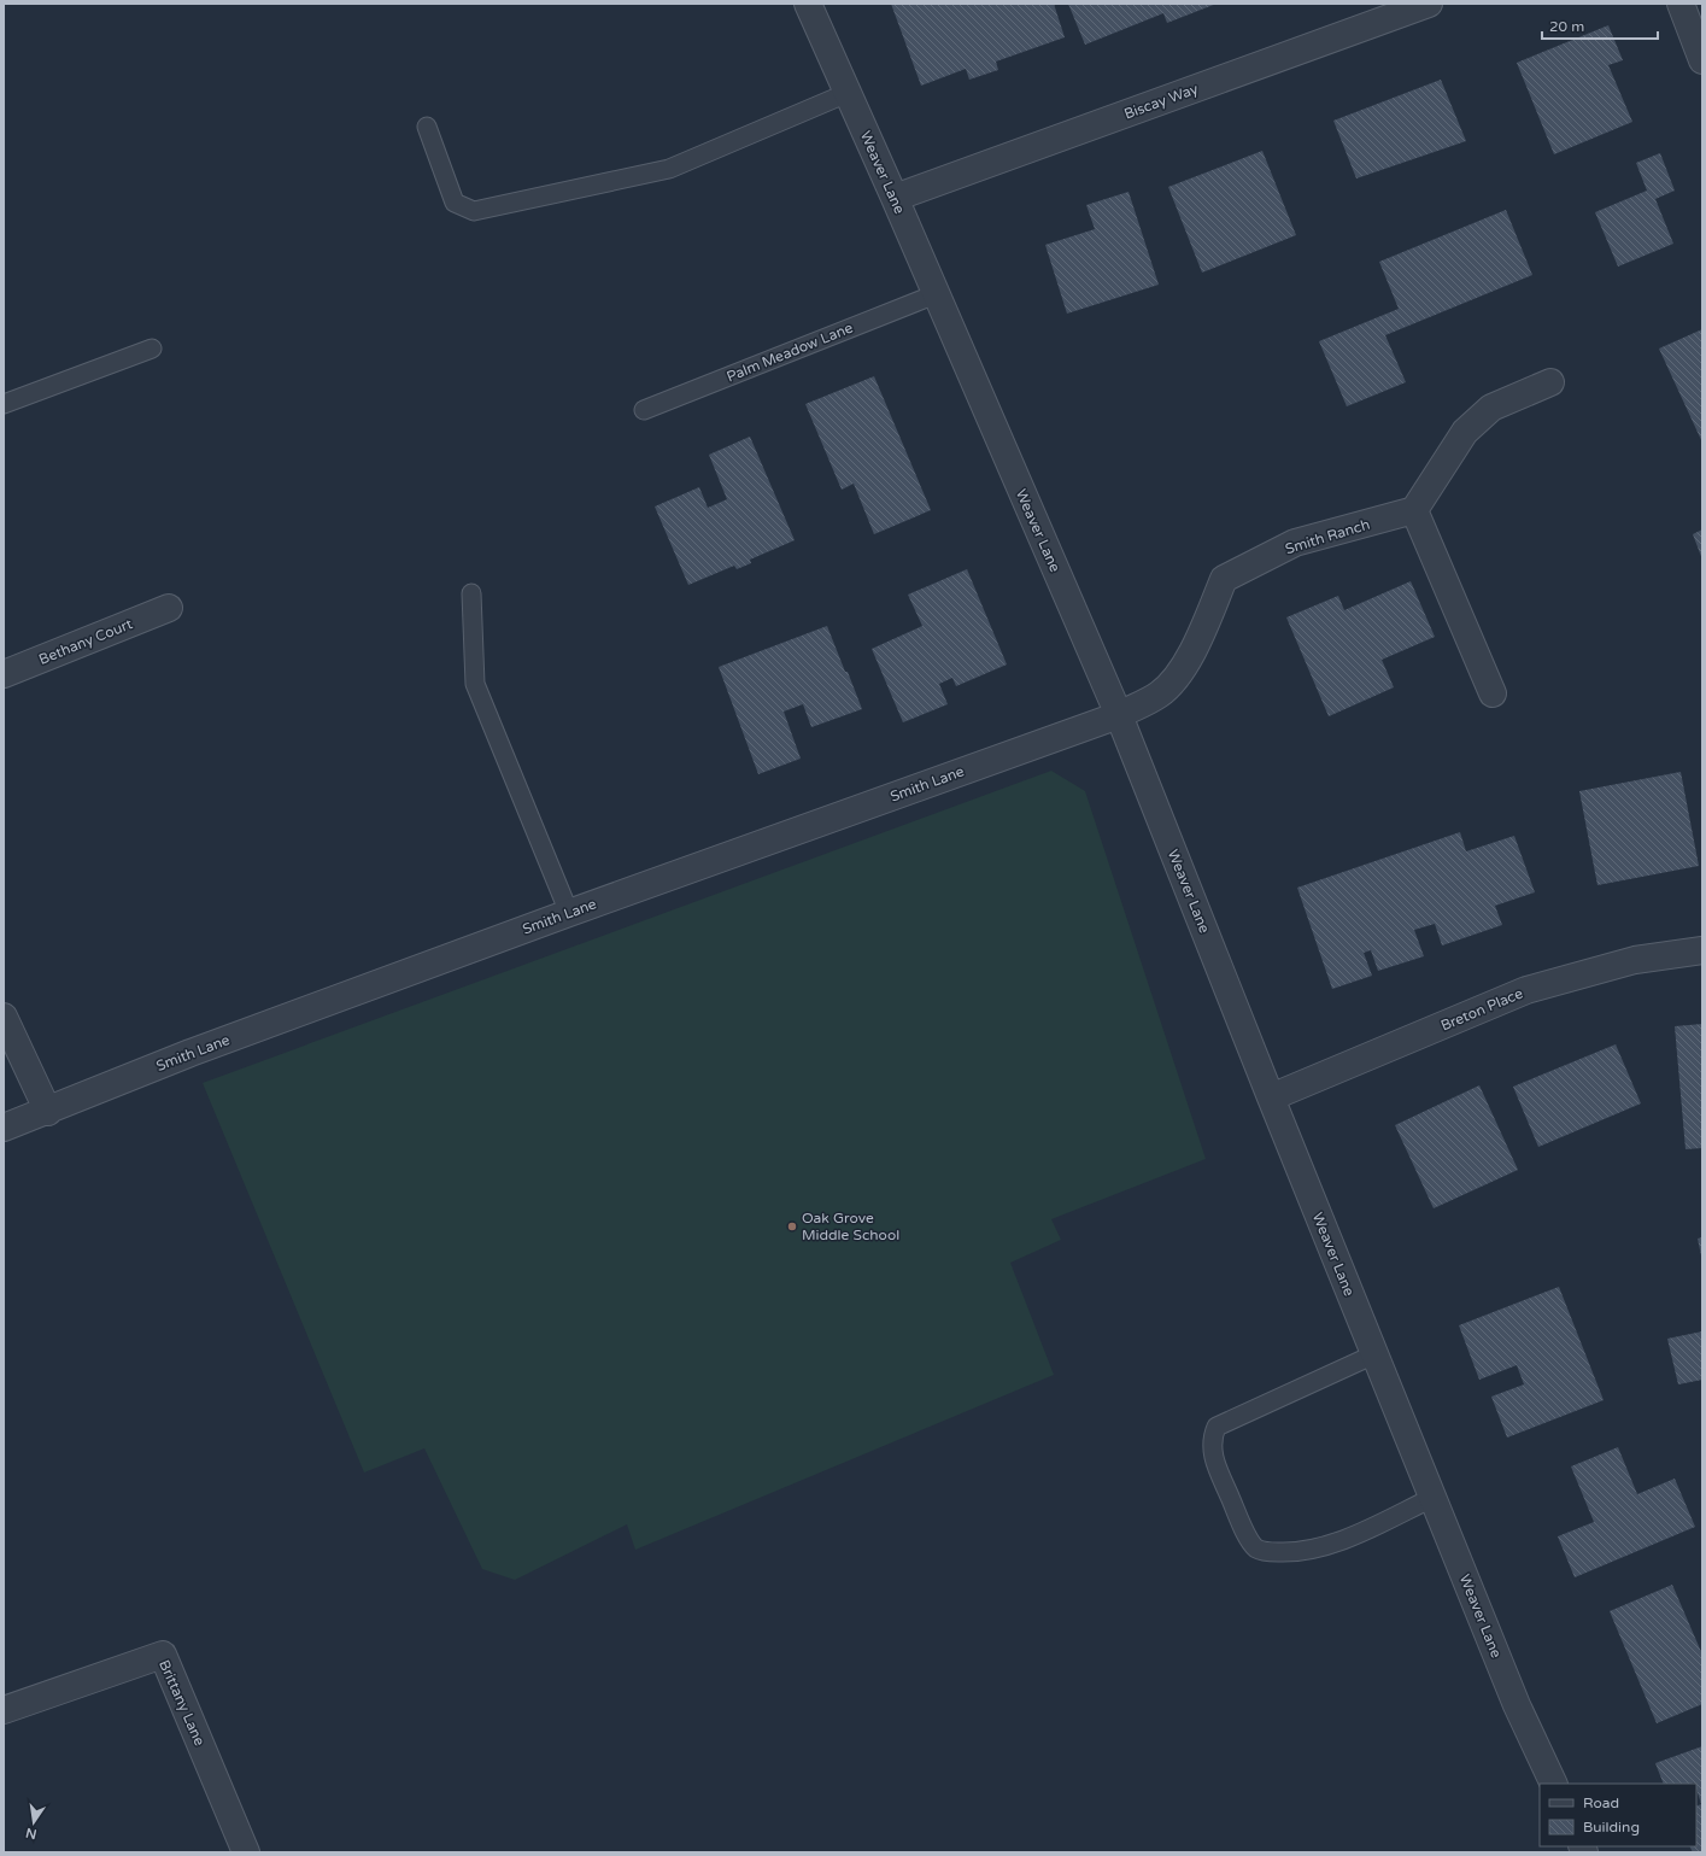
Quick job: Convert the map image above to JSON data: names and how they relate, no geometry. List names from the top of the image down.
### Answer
{
  "streets": {
    "street": [
      "Biscay Way",
      "Weaver Lane",
      "Smith Ranch",
      "Bethany Court",
      "Smith Lane",
      "Breton Place",
      "Brittany Lane"
    ],
    "lane": ["Palm Meadow Lane"]
  },
  "crossings": [
    ["Biscay Way", "Weaver Lane"],
    ["Weaver Lane", "Palm Meadow Lane"],
    ["Weaver Lane", "Smith Ranch"],
    ["Weaver Lane", "Smith Lane"],
    ["Weaver Lane", "Breton Place"],
    ["Smith Ranch", "Smith Lane"]
  ],
  "places": ["Oak Grove Middle School"],
  "legend": ["Road", "Building"],
  "scale_bar": "20 m",
  "north": "bottom"
}
